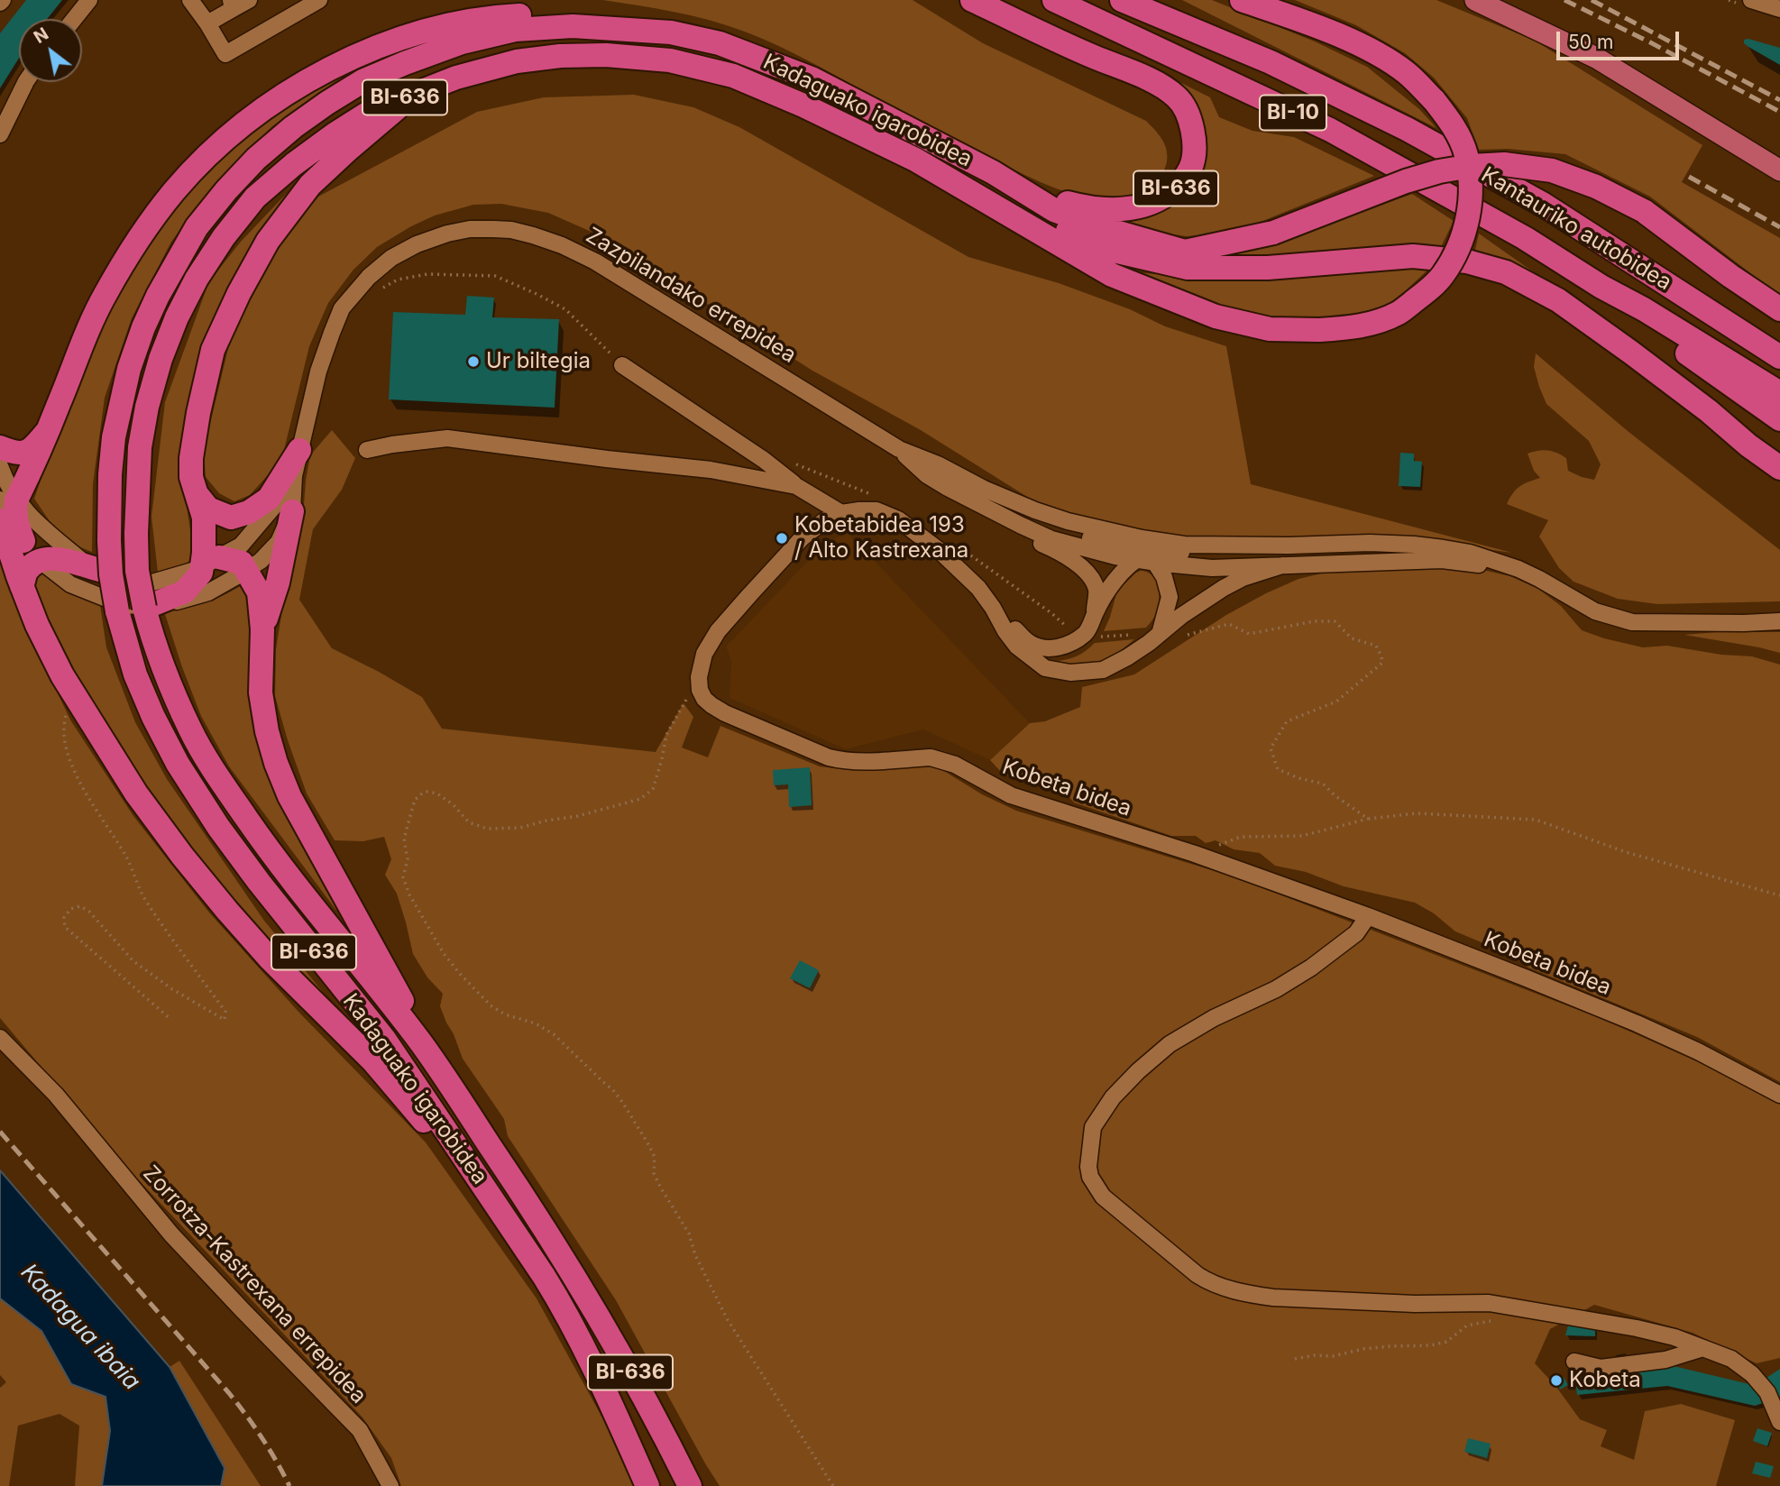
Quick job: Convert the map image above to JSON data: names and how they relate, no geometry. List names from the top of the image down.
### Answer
{
  "streets": {
    "highway": [
      "BI-636",
      "Kadaguako igarobidea",
      "BI-10",
      "Kantauriko autobidea"
    ],
    "street": ["Zazpilandako errepidea", "Kobeta bidea", "Zorrotza-Kastrexana errepidea"]
  },
  "crossings": [
    ["BI-636", "Kadaguako igarobidea"],
    ["Kadaguako igarobidea", "Zazpilandako errepidea"],
    ["BI-10", "Kantauriko autobidea"]
  ],
  "water": ["Kadagua ibaia"],
  "places": ["Ur biltegia", "Kobetabidea 193 / Alto Kastrexana", "Kobeta"],
  "scale_bar": "50 m",
  "north": "top left"
}
